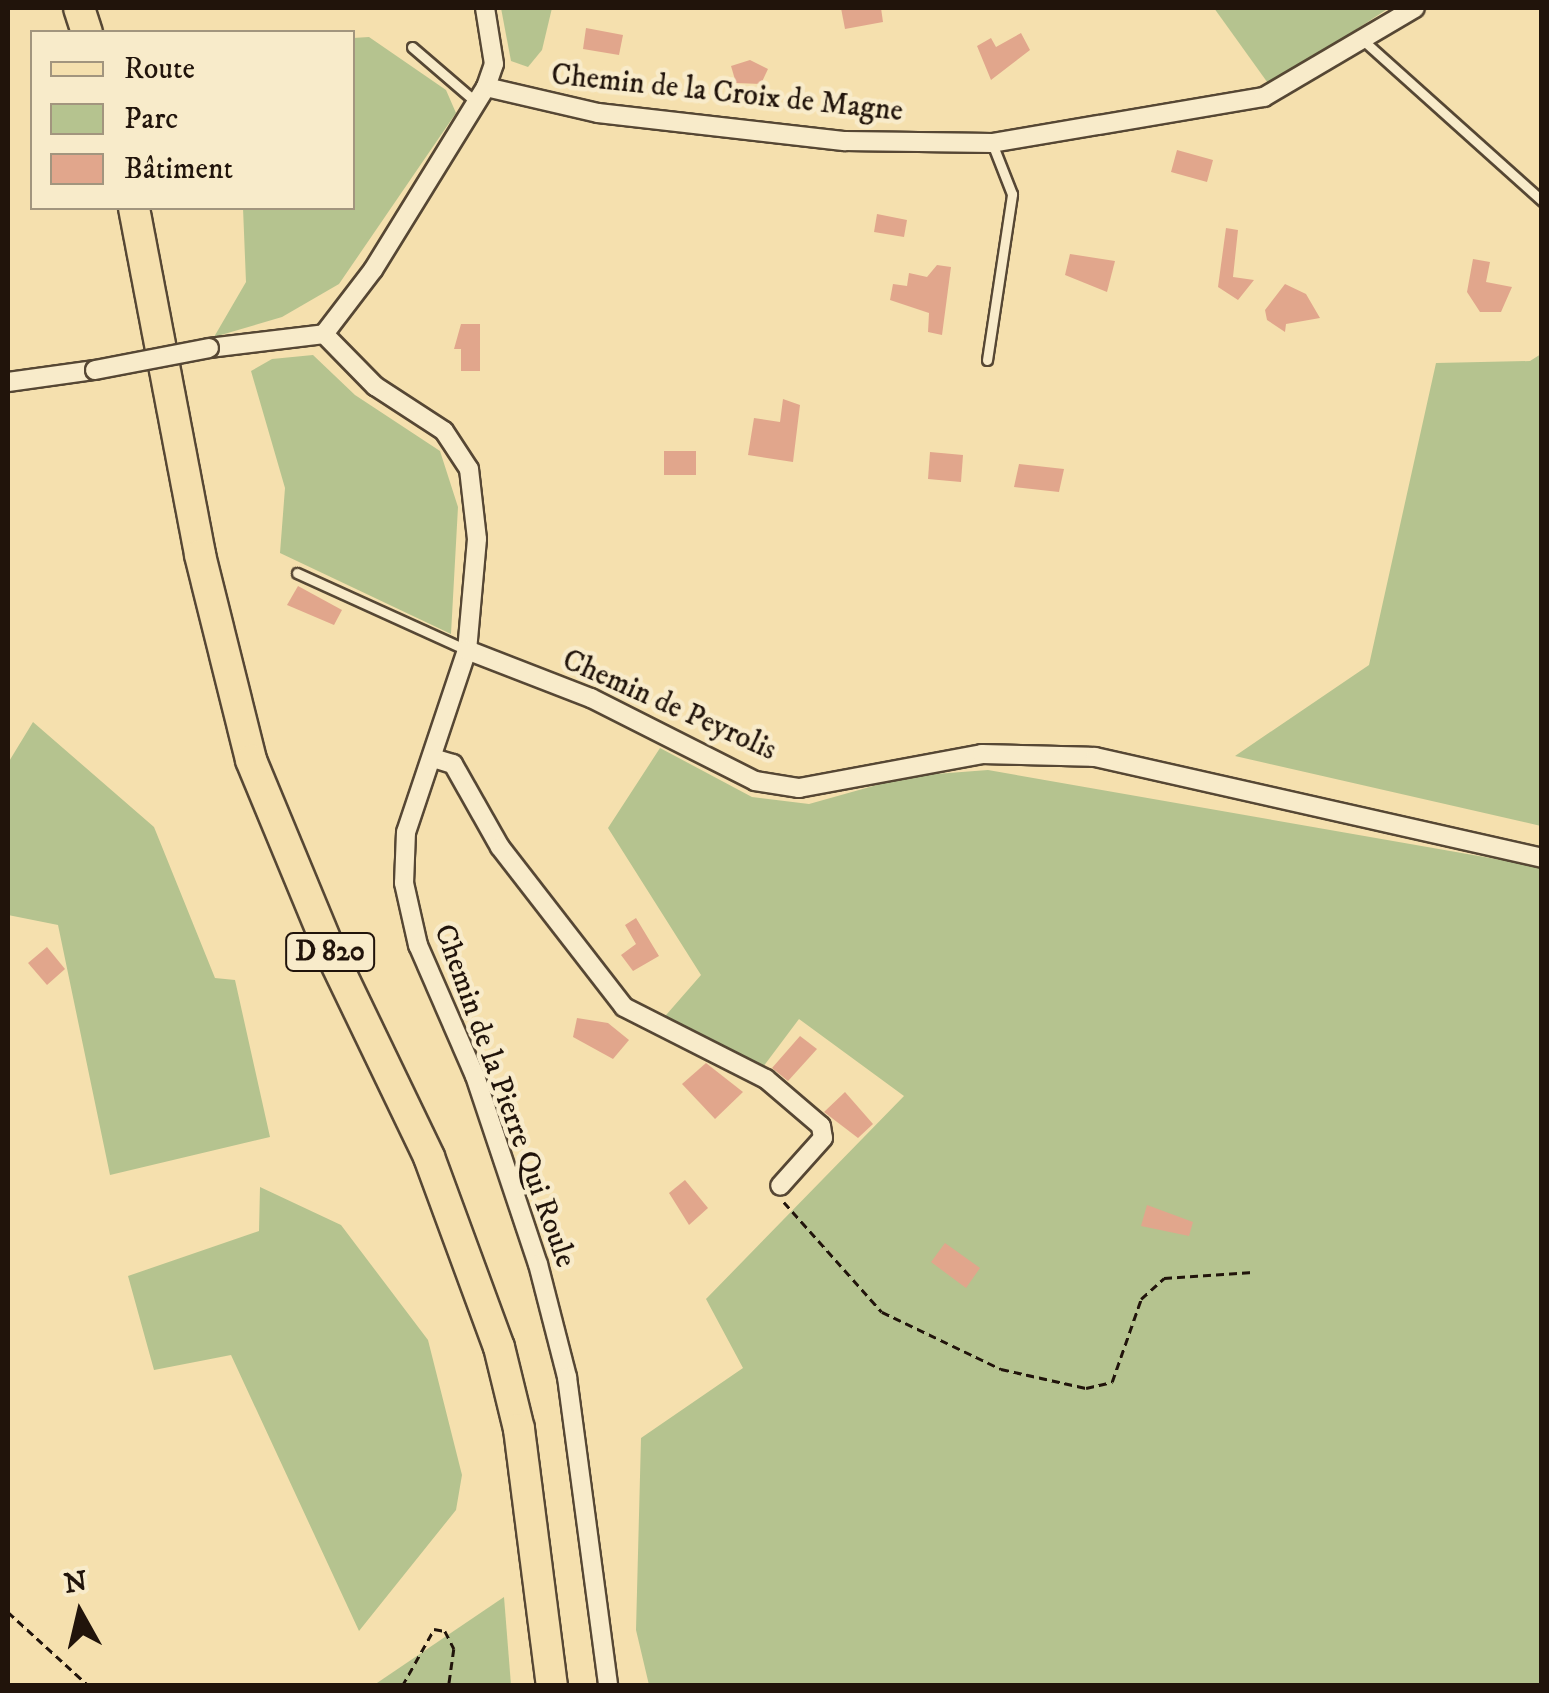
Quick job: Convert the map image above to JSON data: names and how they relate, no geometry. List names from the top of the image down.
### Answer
{
  "streets": {
    "main road": ["D 820"],
    "street": ["Chemin de la Croix de Magne", "Chemin de Peyrolis", "Chemin de la Pierre Qui Roule"]
  },
  "crossings": [
    ["Chemin de Peyrolis", "Chemin de la Pierre Qui Roule"]
  ],
  "legend": ["Route", "Parc", "Bâtiment"],
  "north": "top"
}
